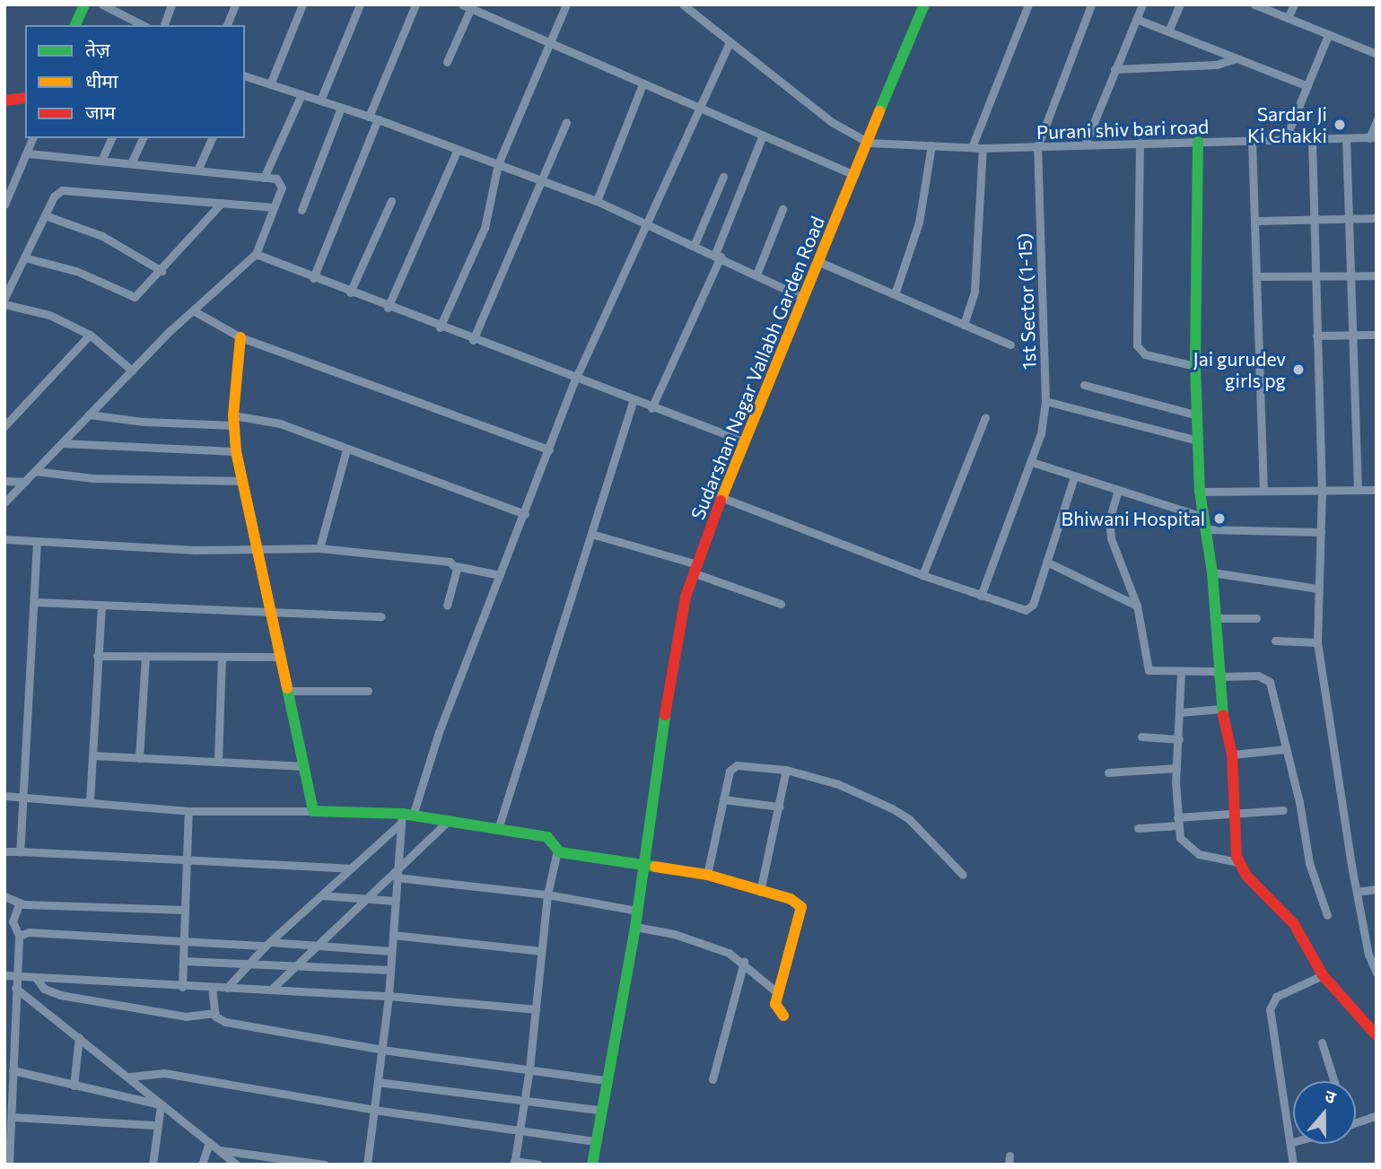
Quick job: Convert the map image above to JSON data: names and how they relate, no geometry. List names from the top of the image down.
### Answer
{
  "streets": {
    "street": ["Purani shiv bari road", "1st Sector (1-15)", "Sudarshan Nagar Vallabh Garden Road"]
  },
  "crossings": [
    ["Purani shiv bari road", "1st Sector (1-15)"],
    ["Purani shiv bari road", "Sudarshan Nagar Vallabh Garden Road"]
  ],
  "places": ["Sardar Ji Ki Chakki", "Jai gurudev girls pg", "Bhiwani Hospital"],
  "legend": ["तेज़", "धीमा", "जाम"],
  "north": "top"
}
